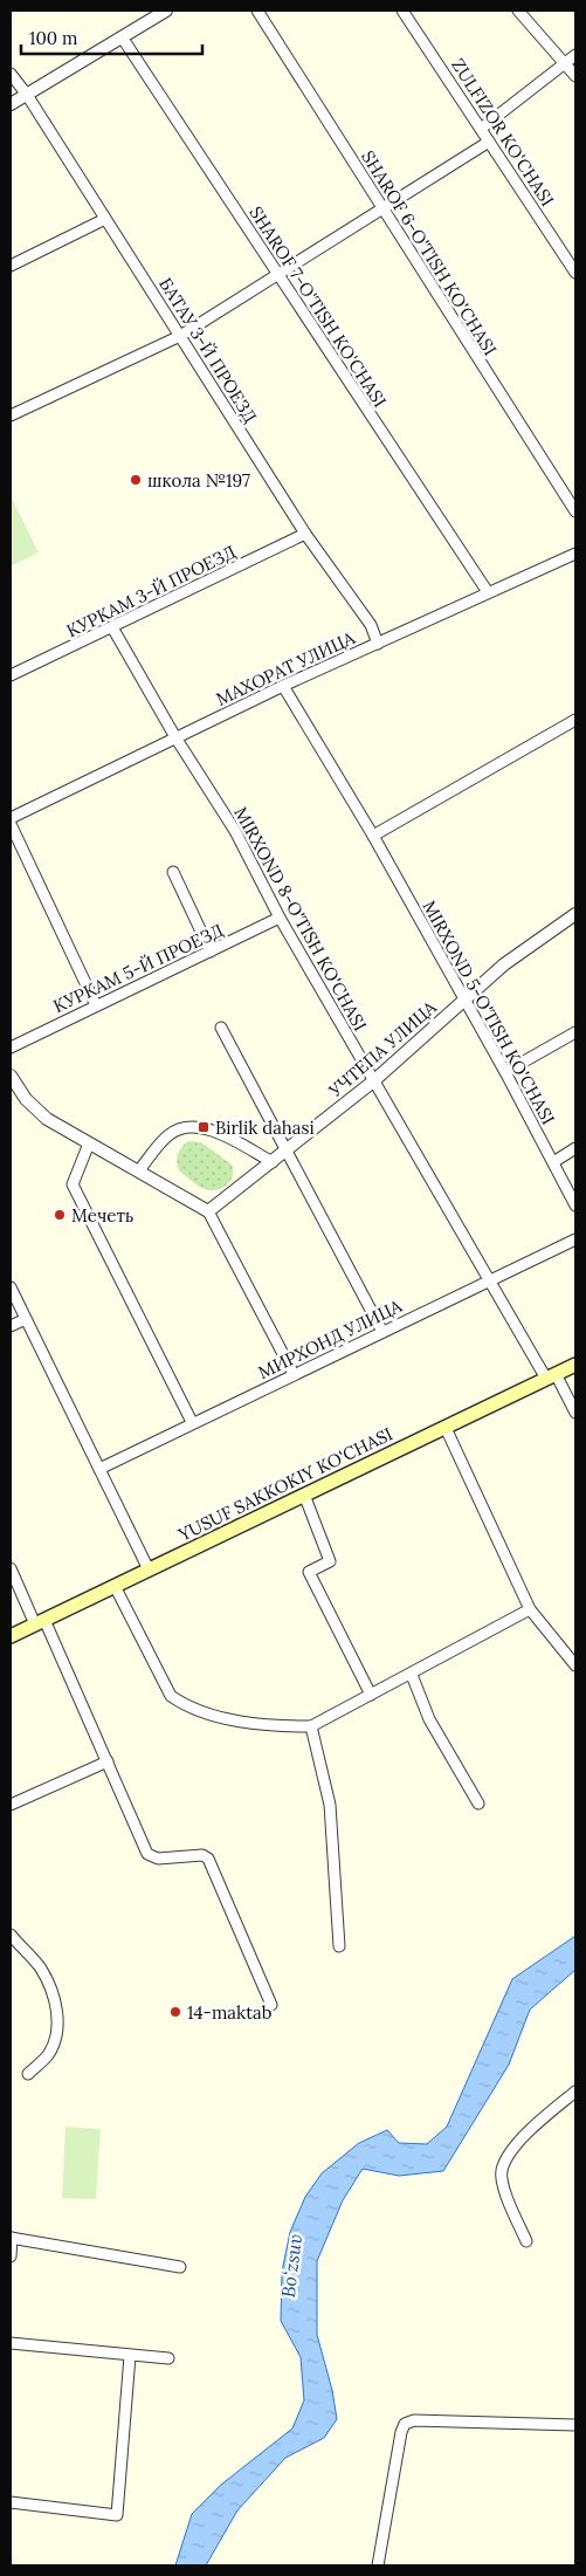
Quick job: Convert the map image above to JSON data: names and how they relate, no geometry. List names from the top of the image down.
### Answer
{
  "streets": {
    "main road": ["YUSUF SAKKOKIY KO'CHASI"],
    "street": [
      "ZULFIZOR KO'CHASI",
      "SHAROF 6-O'TISH KO'CHASI",
      "SHAROF 7-O'TISH KO'CHASI",
      "БАТАУ 3-Й ПРОЕЗД",
      "КУРКАМ 3-Й ПРОЕЗД",
      "МАХОРАТ УЛИЦА",
      "MIRXOND 8-O'TISH KO'CHASI",
      "КУРКАМ 5-Й ПРОЕЗД",
      "MIRXOND 5-O'TISH KO'CHASI",
      "УЧТЕПА УЛИЦА",
      "МИРХОНД УЛИЦА"
    ]
  },
  "crossings": [
    ["SHAROF 7-O'TISH KO'CHASI", "МАХОРАТ УЛИЦА"],
    ["БАТАУ 3-Й ПРОЕЗД", "КУРКАМ 3-Й ПРОЕЗД"],
    ["БАТАУ 3-Й ПРОЕЗД", "МАХОРАТ УЛИЦА"],
    ["КУРКАМ 3-Й ПРОЕЗД", "MIRXOND 8-O'TISH KO'CHASI"],
    ["МАХОРАТ УЛИЦА", "MIRXOND 8-O'TISH KO'CHASI"],
    ["МАХОРАТ УЛИЦА", "MIRXOND 5-O'TISH KO'CHASI"],
    ["MIRXOND 8-O'TISH KO'CHASI", "КУРКАМ 5-Й ПРОЕЗД"],
    ["MIRXOND 8-O'TISH KO'CHASI", "УЧТЕПА УЛИЦА"],
    ["MIRXOND 8-O'TISH KO'CHASI", "МИРХОНД УЛИЦА"],
    ["MIRXOND 8-O'TISH KO'CHASI", "YUSUF SAKKOKIY KO'CHASI"],
    ["MIRXOND 5-O'TISH KO'CHASI", "УЧТЕПА УЛИЦА"]
  ],
  "water": ["Boʻzsuv"],
  "places": {
    "other": ["школа №197", "Мечеть", "14-maktab"],
    "transit": ["Birlik dahasi"]
  },
  "scale_bar": "100 m"
}
